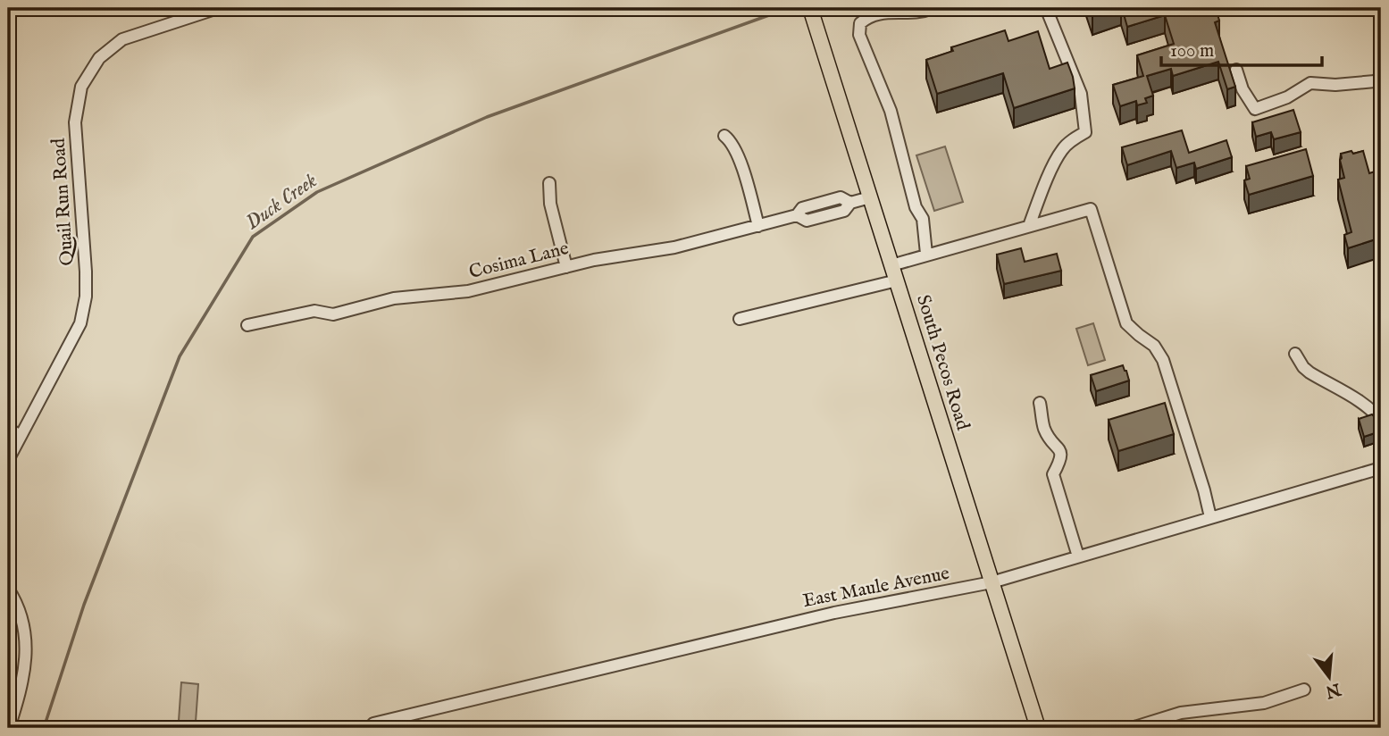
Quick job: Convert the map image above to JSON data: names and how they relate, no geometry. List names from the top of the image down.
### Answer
{
  "streets": {
    "main road": ["South Pecos Road"],
    "street": ["Quail Run Road", "Cosima Lane", "East Maule Avenue"]
  },
  "crossings": [
    ["Cosima Lane", "South Pecos Road"],
    ["South Pecos Road", "East Maule Avenue"]
  ],
  "water": ["Duck Creek"],
  "scale_bar": "100 m",
  "north": "bottom"
}
